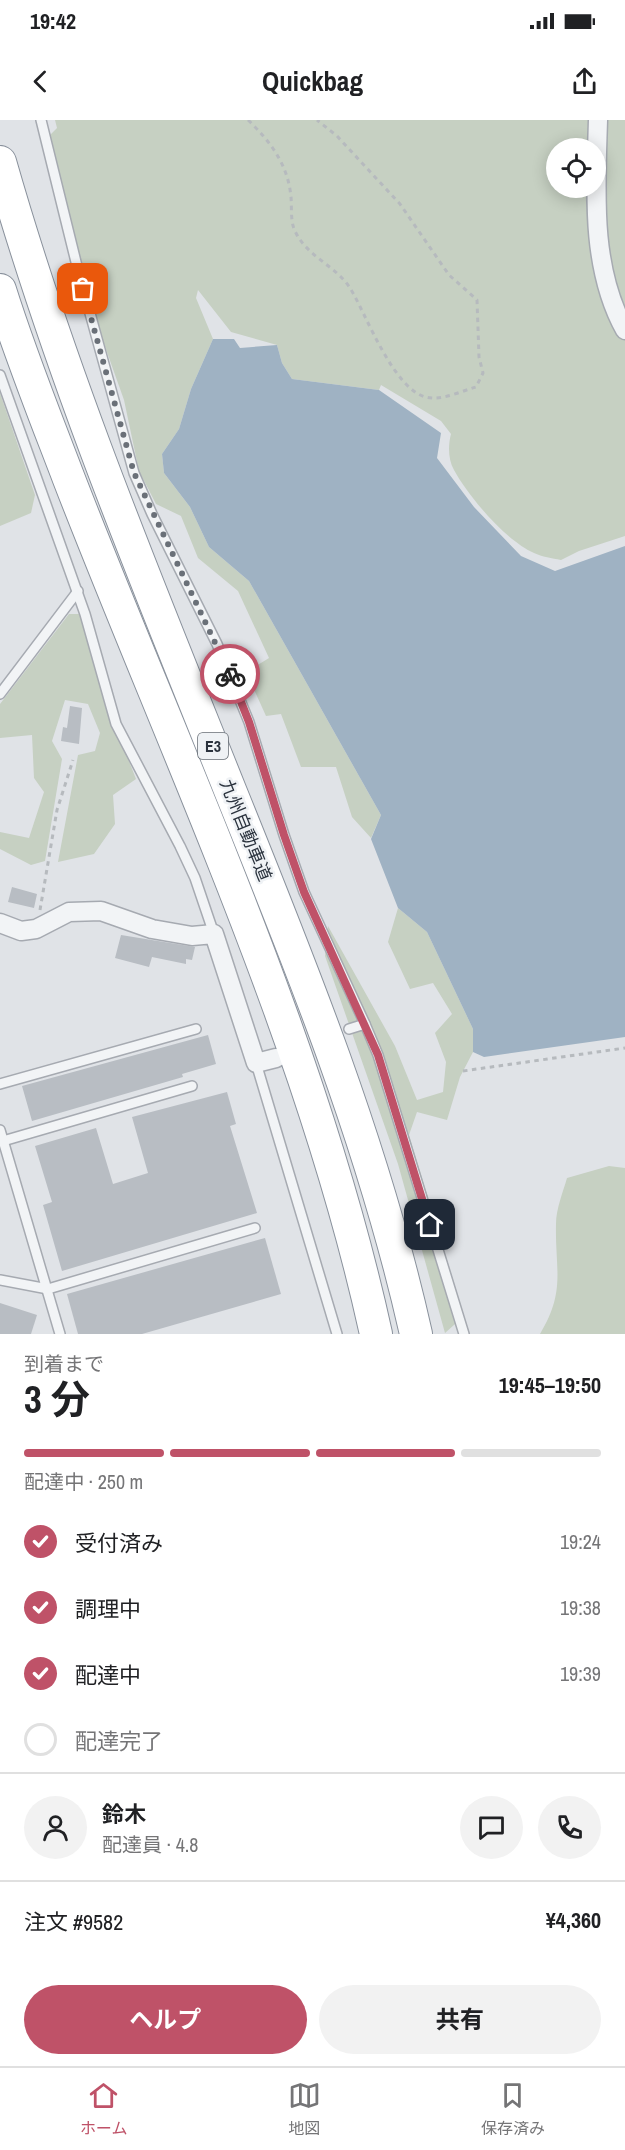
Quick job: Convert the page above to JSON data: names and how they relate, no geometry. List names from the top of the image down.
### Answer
{
  "streets": {
    "highway": ["E3", "九州自動車道"]
  },
  "page": {
    "status": "19:42",
    "header": "Quickbag",
    "heading": ["3 分", "到着まで", "19:45–19:50"],
    "panel": [
      "鈴木",
      "配達員 · 4.8",
      "注文 #9582",
      "¥4,360"
    ],
    "bar": "配達中 · 250 m",
    "list": [
      ["受付済み", "19:24"],
      ["調理中", "19:38"],
      ["配達中", "19:39"],
      "配達完了"
    ],
    "buttons": ["ヘルプ", "共有"],
    "tabs": ["ホーム", "地図", "保存済み"]
  }
}
